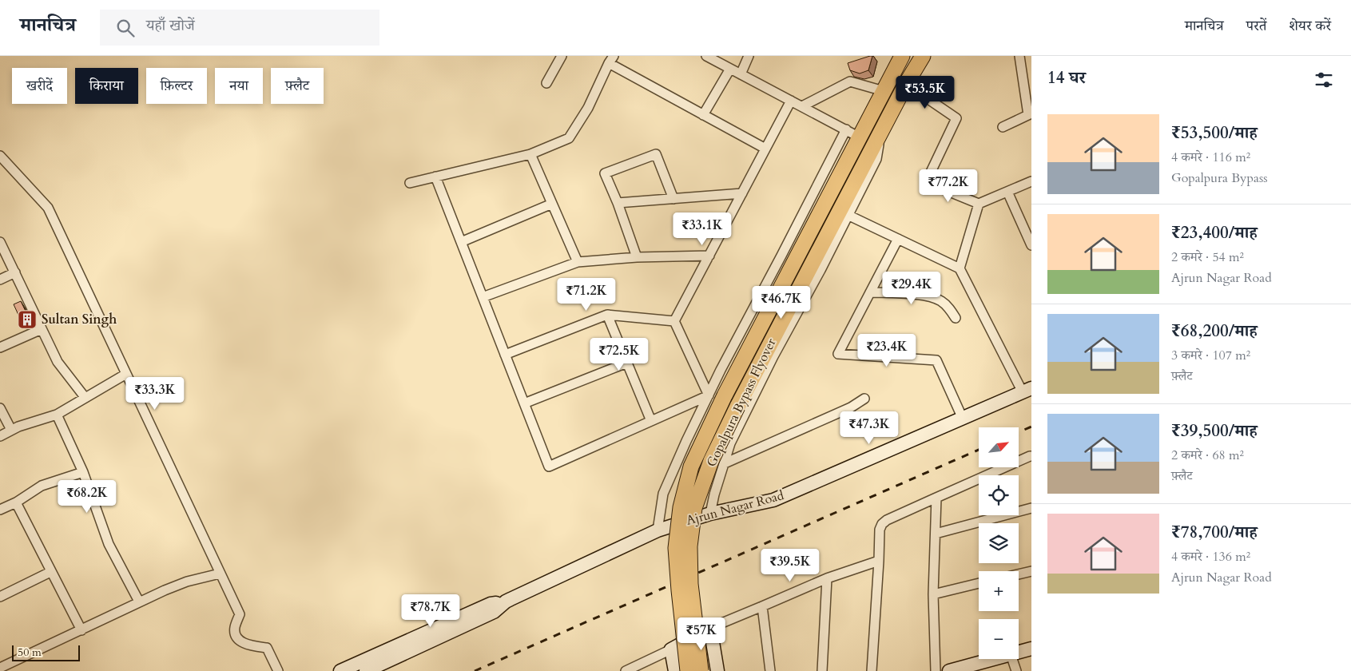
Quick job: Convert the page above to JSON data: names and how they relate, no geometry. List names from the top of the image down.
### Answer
{
  "streets": {
    "main road": ["Gopalpura Bypass Flyover"],
    "street": ["Ajrun Nagar Road"]
  },
  "places": {
    "building": ["Sultan Singh"]
  },
  "scale_bar": "50 m",
  "north": "top right",
  "page": {
    "header": "मानचित्र",
    "search": "यहाँ खोजें",
    "nav": ["मानचित्र", "परतें", "शेयर करें"],
    "heading": "14 घर",
    "chip": [
      "खरीदें",
      "किराया",
      "फ़िल्टर",
      "नया",
      "फ़्लैट"
    ],
    "price": [
      "₹53.5K",
      "₹77.2K",
      "₹33.1K",
      "₹29.4K",
      "₹71.2K",
      "₹46.7K",
      "₹23.4K",
      "₹72.5K",
      "₹33.3K",
      "₹47.3K",
      "₹68.2K",
      "₹39.5K",
      "₹78.7K",
      "₹57K"
    ],
    "list": [
      {
        "name": "₹53,500/माह",
        "note": "4 कमरे · 116 m² · Gopalpura Bypass"
      },
      {
        "name": "₹23,400/माह",
        "note": "2 कमरे · 54 m² · Ajrun Nagar Road"
      },
      {
        "name": "₹68,200/माह",
        "note": "3 कमरे · 107 m² · फ़्लैट"
      },
      {
        "name": "₹39,500/माह",
        "note": "2 कमरे · 68 m² · फ़्लैट"
      },
      {
        "name": "₹78,700/माह",
        "note": "4 कमरे · 136 m² · Ajrun Nagar Road"
      }
    ],
    "map_buttons": ["+", "−"],
    "scale": "50 m"
  }
}
